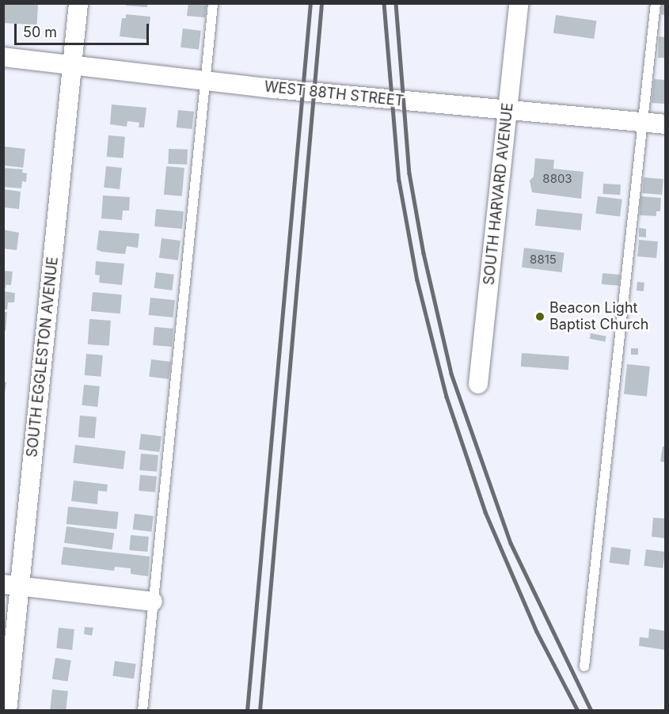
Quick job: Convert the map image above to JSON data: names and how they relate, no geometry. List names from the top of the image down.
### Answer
{
  "streets": {
    "street": ["WEST 88TH STREET", "SOUTH HARVARD AVENUE", "SOUTH EGGLESTON AVENUE"]
  },
  "crossings": [
    ["WEST 88TH STREET", "SOUTH HARVARD AVENUE"],
    ["WEST 88TH STREET", "SOUTH EGGLESTON AVENUE"]
  ],
  "places": ["Beacon Light Baptist Church"],
  "house_numbers": ["8803", "8815"],
  "scale_bar": "50 m"
}
